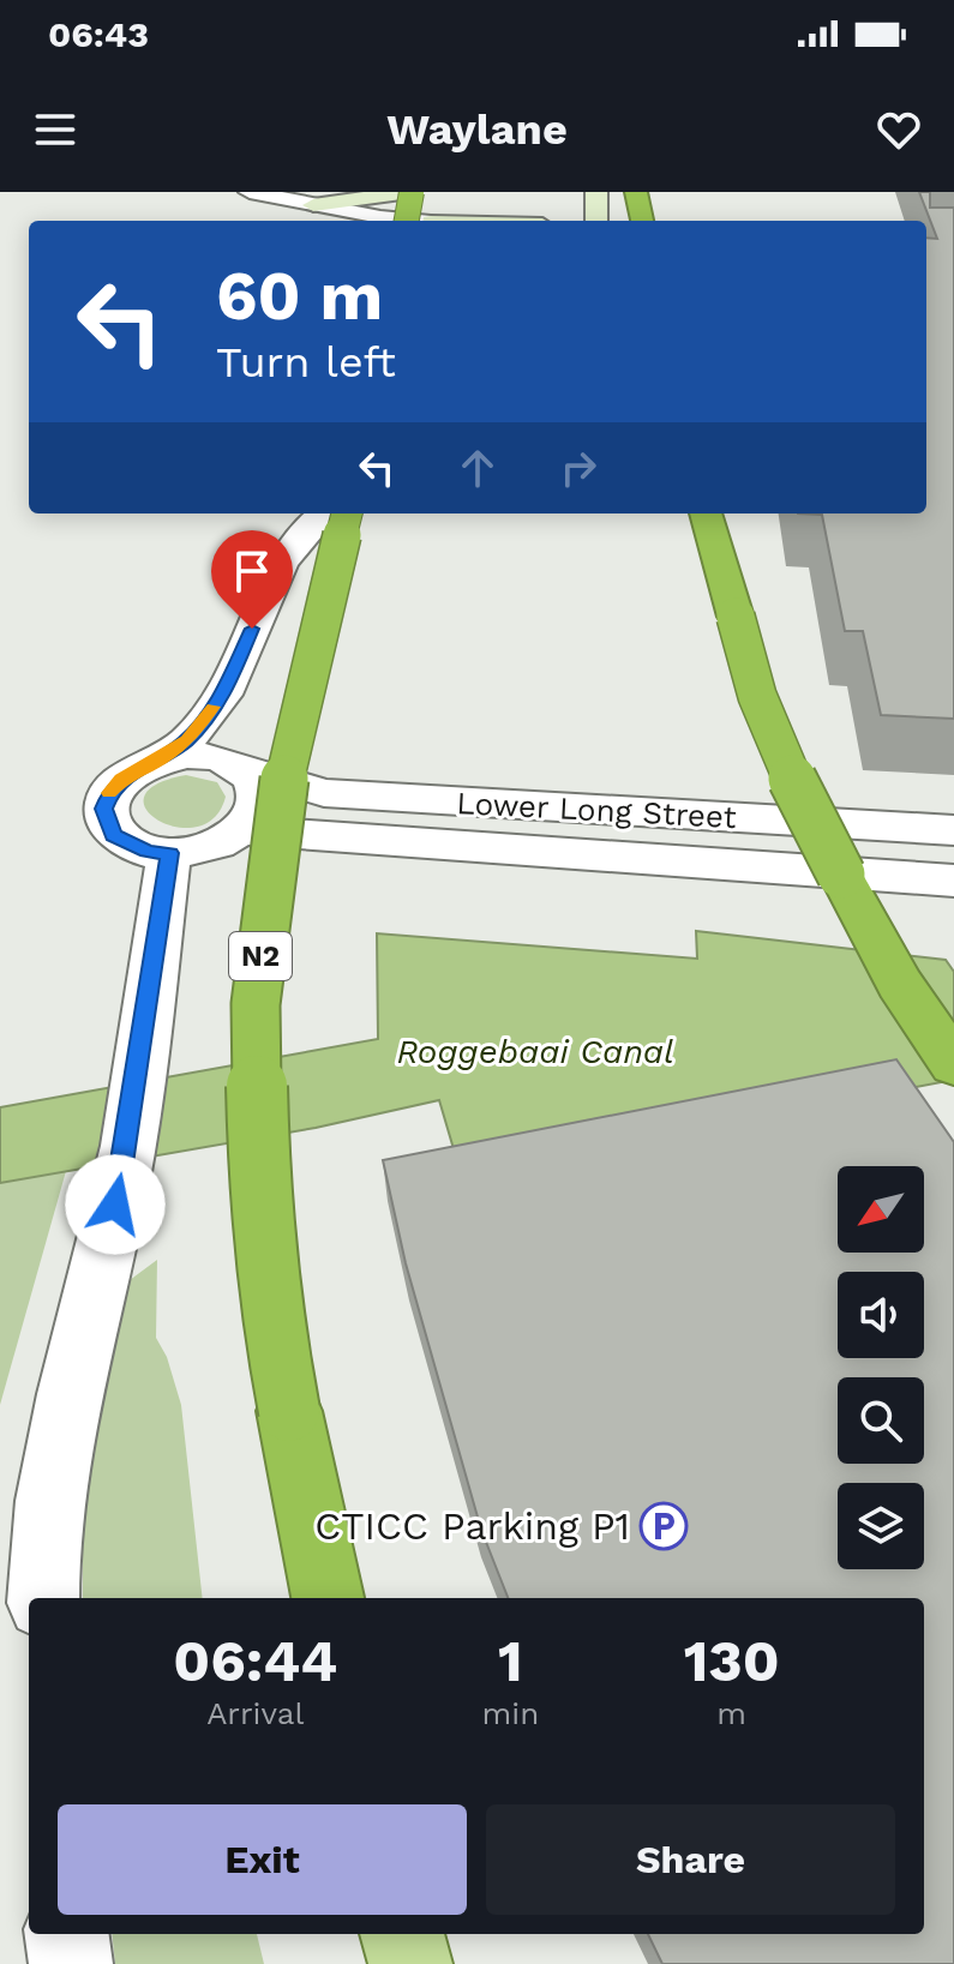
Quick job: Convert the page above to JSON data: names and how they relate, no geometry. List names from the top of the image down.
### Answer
{
  "streets": {
    "highway": ["N2"],
    "street": ["Lower Long Street"]
  },
  "water": ["Roggebaai Canal"],
  "places": {
    "parking": ["CTICC Parking P1"]
  },
  "north": "bottom left",
  "page": {
    "status": "06:43",
    "header": "Waylane",
    "turn": ["60 m", "Turn left"],
    "eta": [
      "06:44",
      "Arrival",
      "1",
      "min",
      "130",
      "m"
    ],
    "buttons": ["Exit", "Share"]
  }
}
